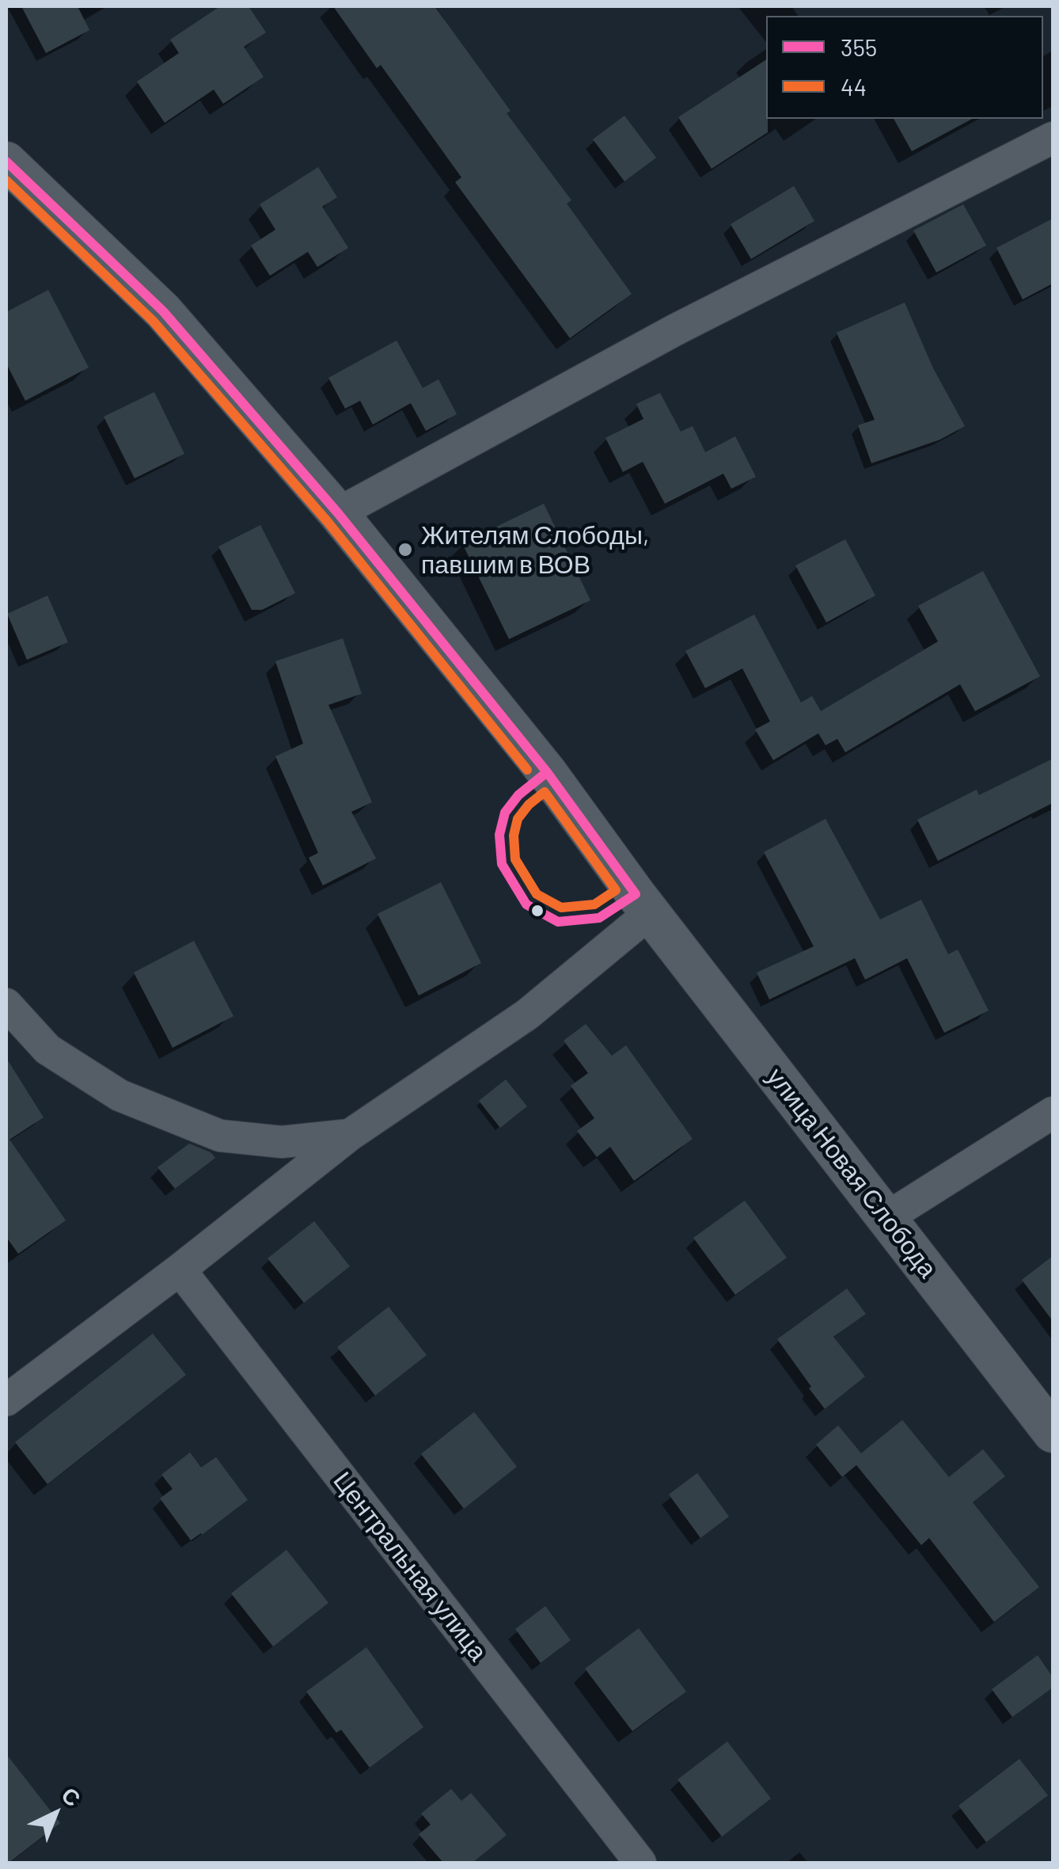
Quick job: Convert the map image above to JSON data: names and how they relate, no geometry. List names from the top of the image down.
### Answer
{
  "streets": {
    "street": ["улица Новая Слобода", "Центральная улица"]
  },
  "places": ["Жителям Слободы, павшим в ВОВ"],
  "lines": ["transit line 355", "transit line 44"],
  "legend": ["355", "44"],
  "north": "top right"
}
